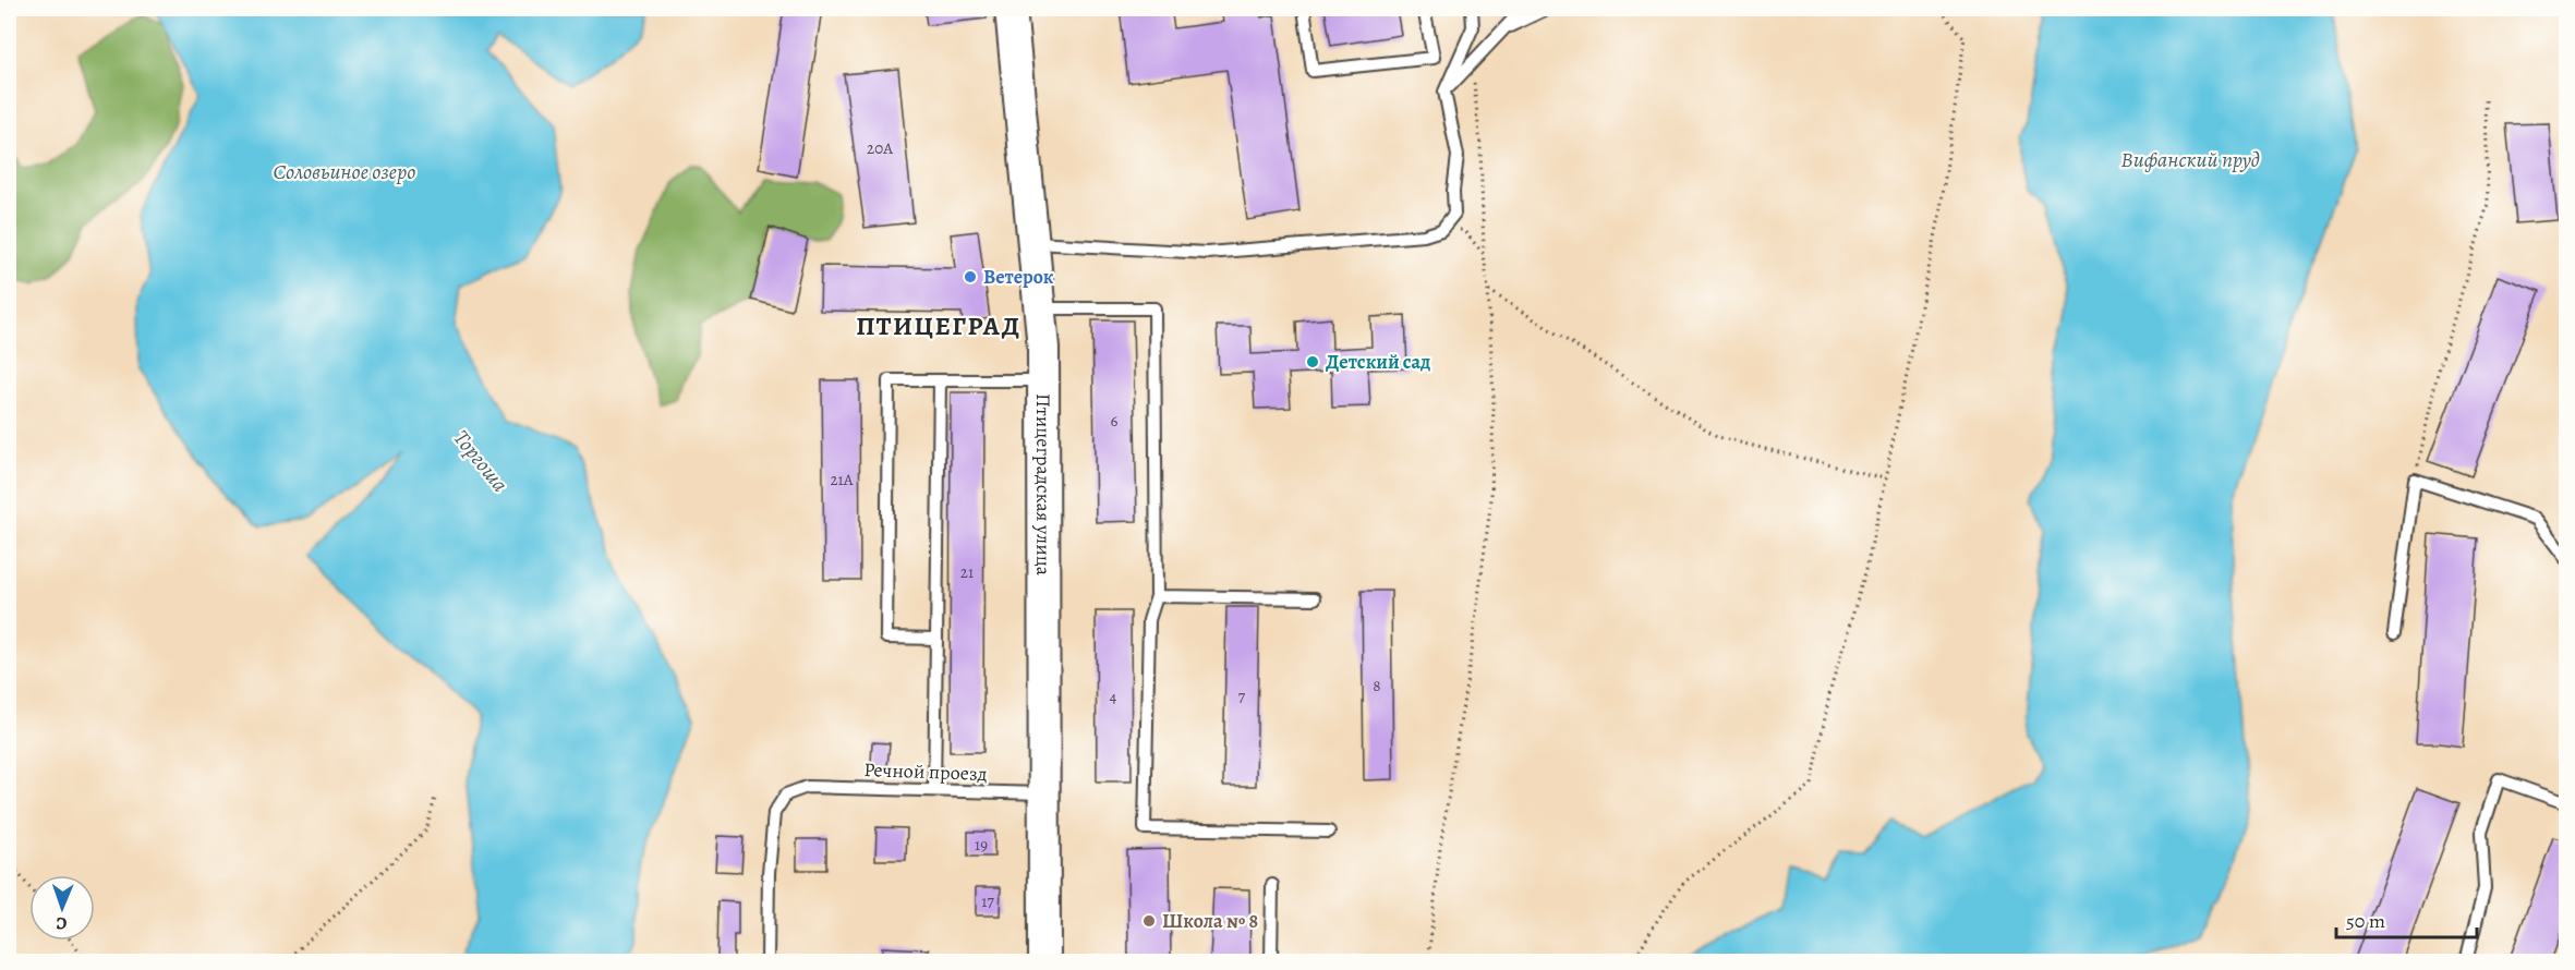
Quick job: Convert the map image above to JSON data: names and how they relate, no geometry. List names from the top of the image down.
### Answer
{
  "streets": {
    "street": ["Птицеградская улица"],
    "lane": ["Речной проезд"]
  },
  "crossings": [
    ["Птицеградская улица", "Речной проезд"]
  ],
  "districts": ["ПТИЦЕГРАД"],
  "water": ["Вифанский пруд", "Соловьиное озеро", "Торгоша"],
  "places": ["Ветерок", "Детский сад", "Школа № 8"],
  "house_numbers": [
    "20А",
    "6",
    "21А",
    "21",
    "8",
    "4",
    "7",
    "19",
    "17"
  ],
  "scale_bar": "50 m",
  "north": "bottom"
}
